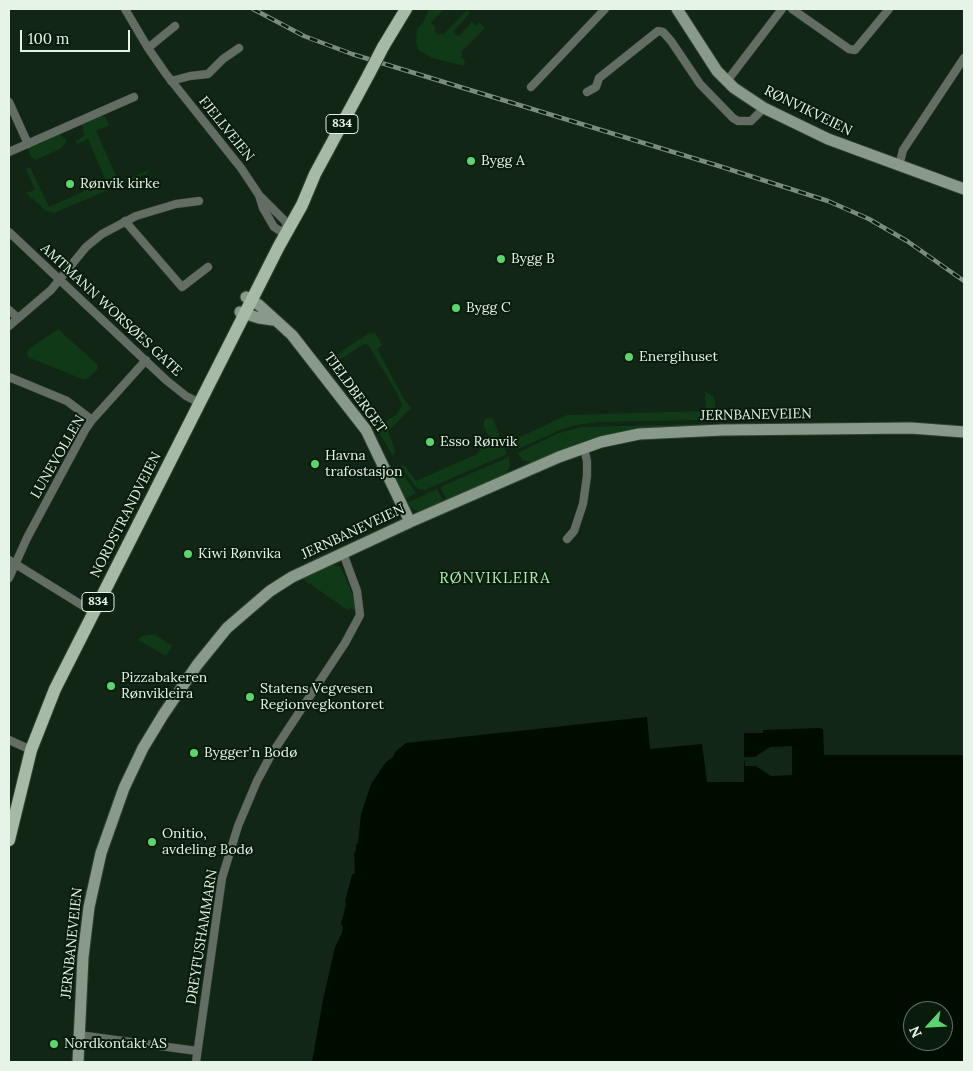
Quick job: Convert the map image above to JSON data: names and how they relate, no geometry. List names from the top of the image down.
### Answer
{
  "streets": {
    "main road": ["834", "NORDSTRANDVEIEN"],
    "street": [
      "RØNVIKVEIEN",
      "FJELLVEIEN",
      "AMTMANN WORSØES GATE",
      "TJELDBERGET",
      "JERNBANEVEIEN",
      "LUNEVOLLEN",
      "DREYFUSHAMMARN"
    ]
  },
  "crossings": [
    ["FJELLVEIEN", "NORDSTRANDVEIEN"],
    ["AMTMANN WORSØES GATE", "LUNEVOLLEN"],
    ["AMTMANN WORSØES GATE", "NORDSTRANDVEIEN"],
    ["TJELDBERGET", "JERNBANEVEIEN"],
    ["TJELDBERGET", "NORDSTRANDVEIEN"],
    ["JERNBANEVEIEN", "DREYFUSHAMMARN"]
  ],
  "districts": ["RØNVIKLEIRA"],
  "places": [
    "Bygg A",
    "Rønvik kirke",
    "Bygg B",
    "Bygg C",
    "Energihuset",
    "Esso Rønvik",
    "Havna trafostasjon",
    "Kiwi Rønvika",
    "Pizzabakeren Rønvikleira",
    "Statens Vegvesen Regionvegkontoret",
    "Bygger'n Bodø",
    "Onitio, avdeling Bodø",
    "Nordkontakt AS"
  ],
  "scale_bar": "100 m",
  "north": "bottom left"
}
